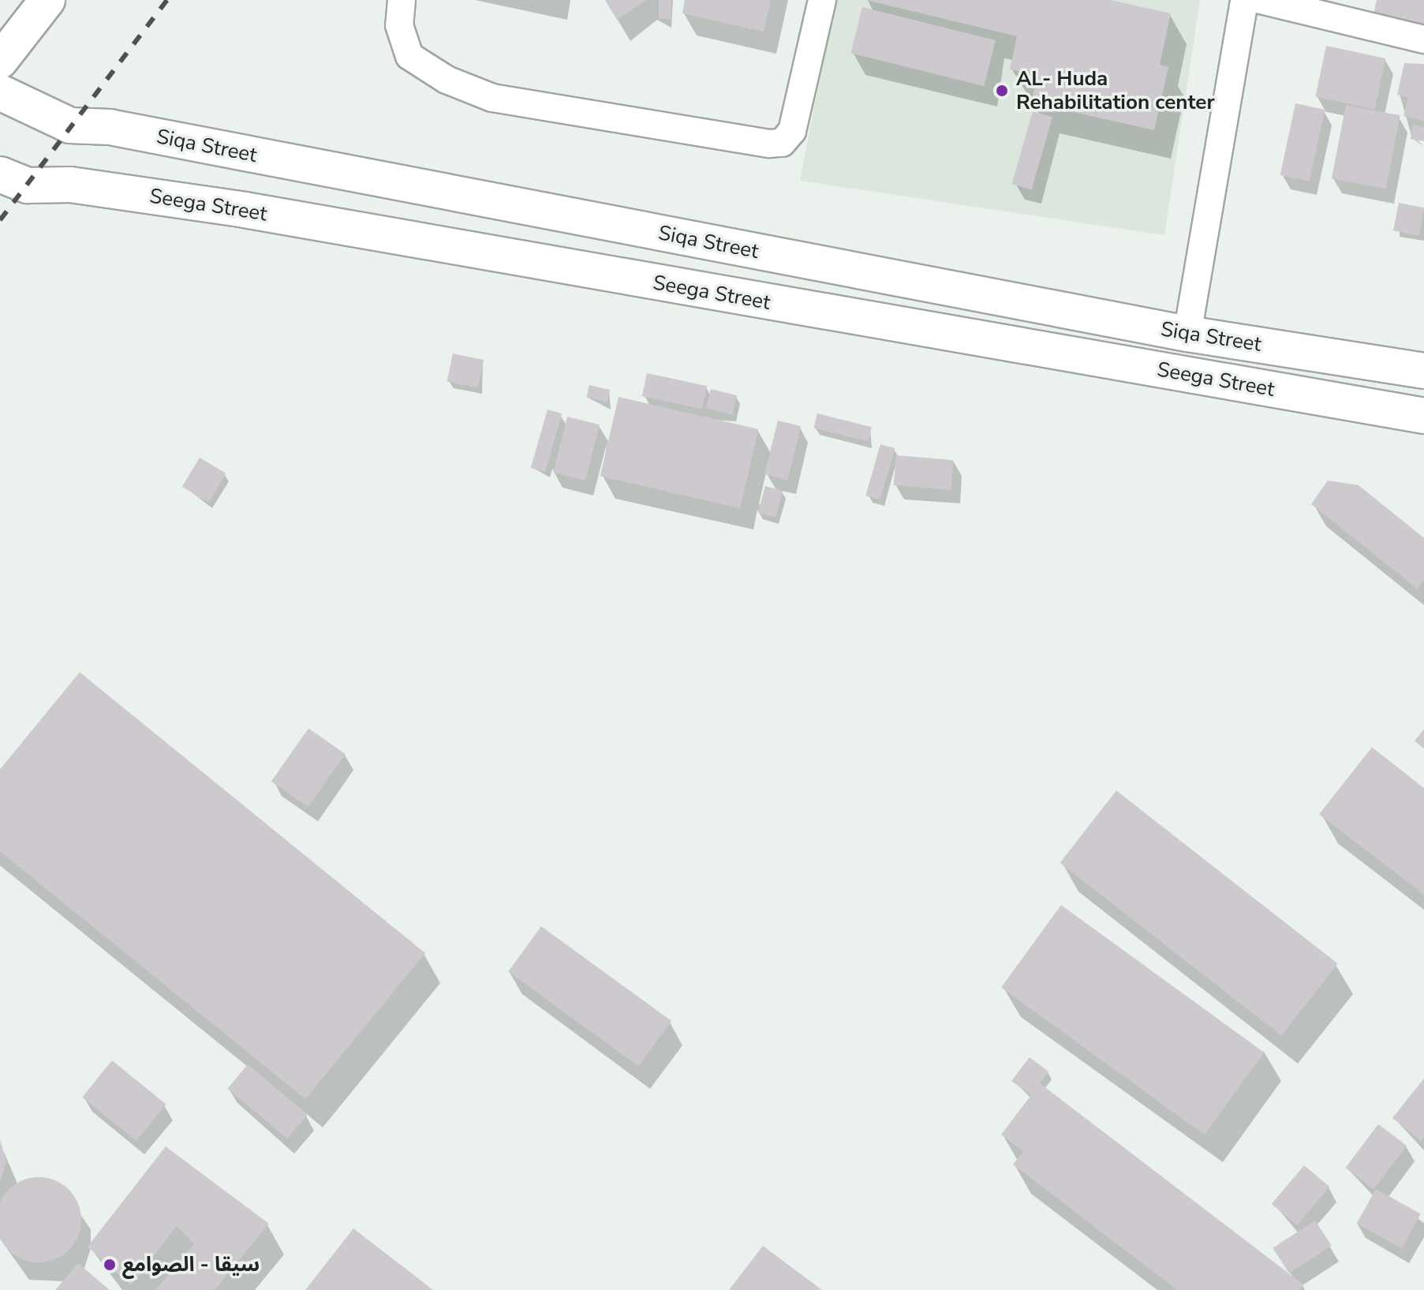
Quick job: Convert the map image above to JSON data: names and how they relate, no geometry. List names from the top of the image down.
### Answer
{
  "streets": {
    "main road": ["Siqa Street", "Seega Street"]
  },
  "places": ["AL- Huda Rehabilitation center", "سيقا - الصوامع"]
}
